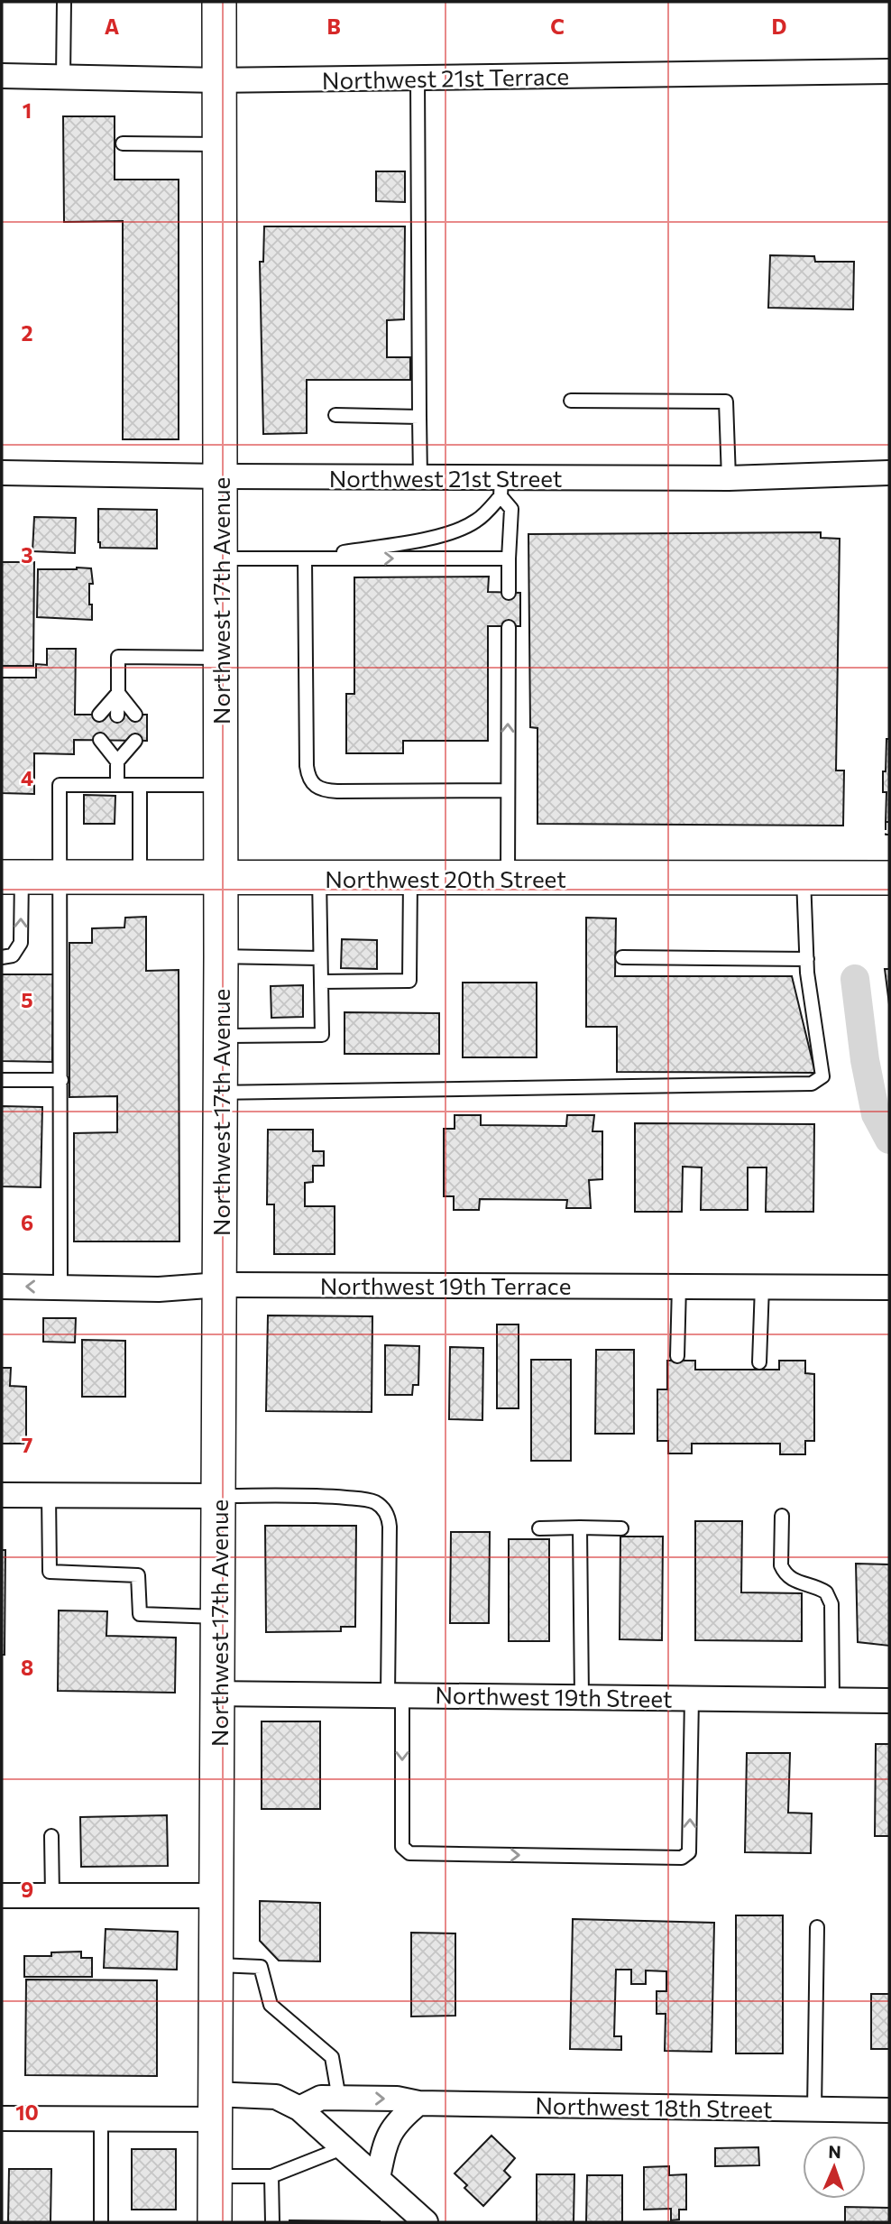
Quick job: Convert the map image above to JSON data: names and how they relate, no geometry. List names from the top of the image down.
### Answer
{
  "streets": {
    "main road": ["Northwest 17th Avenue", "Northwest 20th Street"],
    "street": [
      "Northwest 21st Terrace",
      "Northwest 21st Street",
      "Northwest 19th Terrace",
      "Northwest 19th Street",
      "Northwest 18th Street"
    ]
  },
  "crossings": [
    ["Northwest 21st Terrace", "Northwest 17th Avenue"],
    ["Northwest 21st Street", "Northwest 17th Avenue"],
    ["Northwest 17th Avenue", "Northwest 20th Street"],
    ["Northwest 17th Avenue", "Northwest 19th Terrace"],
    ["Northwest 17th Avenue", "Northwest 19th Street"]
  ],
  "north": "top",
  "grid": {
    "columns": [
      "A",
      "B",
      "C",
      "D"
    ],
    "rows": [
      "1",
      "2",
      "3",
      "4",
      "5",
      "6",
      "7",
      "8",
      "9",
      "10"
    ]
  }
}
